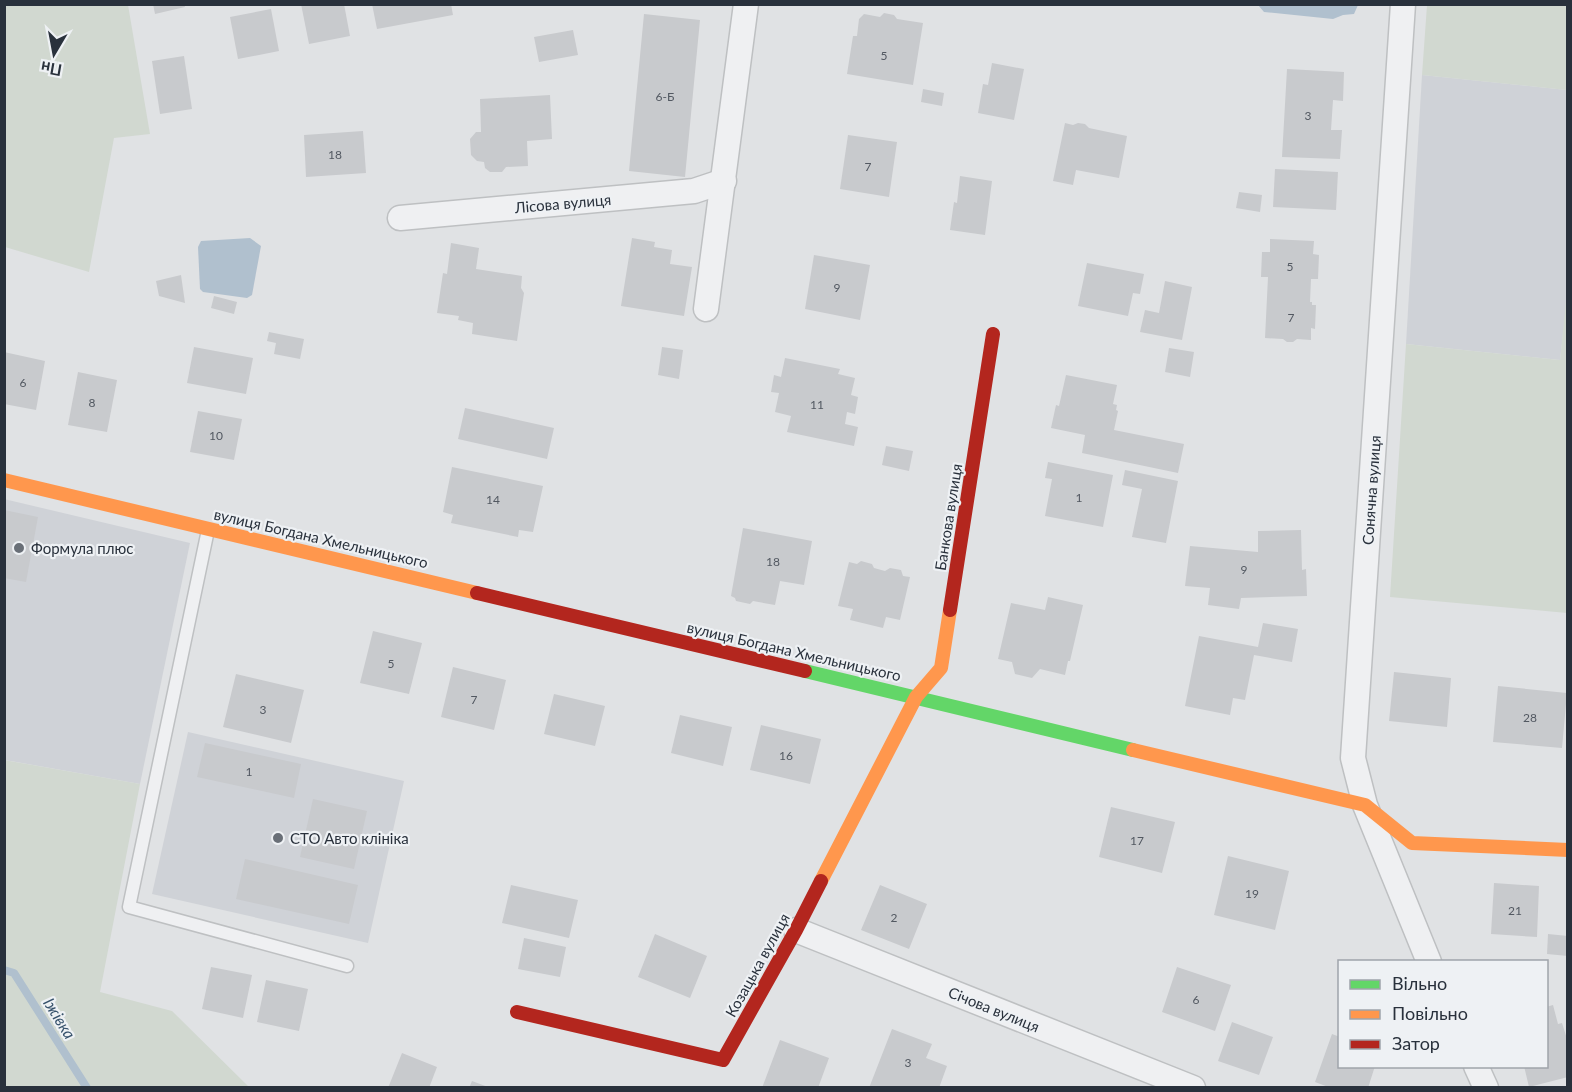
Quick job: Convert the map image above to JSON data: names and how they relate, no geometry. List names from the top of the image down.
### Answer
{
  "streets": {
    "street": [
      "Лісова вулиця",
      "Сонячна вулиця",
      "Банкова вулиця",
      "вулиця Богдана Хмельницького",
      "Козацька вулиця",
      "Січова вулиця"
    ]
  },
  "crossings": [
    ["Сонячна вулиця", "вулиця Богдана Хмельницького"],
    ["Банкова вулиця", "вулиця Богдана Хмельницького"],
    ["Банкова вулиця", "Козацька вулиця"],
    ["вулиця Богдана Хмельницького", "Козацька вулиця"],
    ["Козацька вулиця", "Січова вулиця"]
  ],
  "water": ["Іжівка"],
  "places": ["Формула плюс", "СТО Авто клініка"],
  "house_numbers": [
    "5",
    "6-Б",
    "3",
    "18",
    "7",
    "5",
    "9",
    "7",
    "6",
    "8",
    "11",
    "10",
    "1",
    "14",
    "18",
    "9",
    "5",
    "7",
    "3",
    "28",
    "16",
    "1",
    "17",
    "19",
    "21",
    "2",
    "6",
    "3"
  ],
  "legend": ["Вільно", "Повільно", "Затор"],
  "north": "bottom"
}
